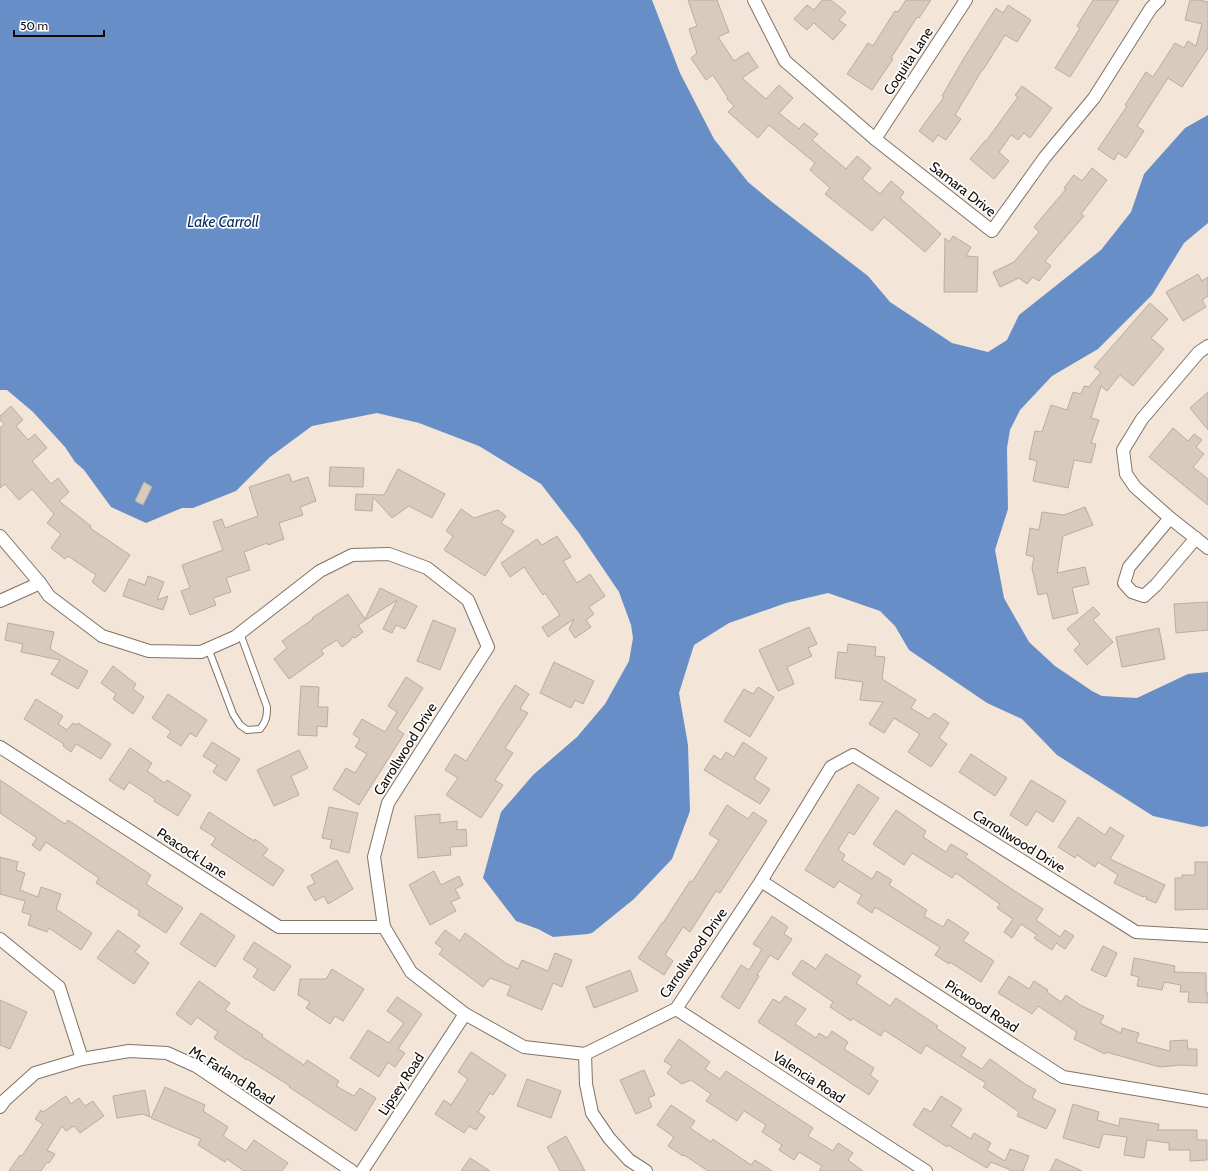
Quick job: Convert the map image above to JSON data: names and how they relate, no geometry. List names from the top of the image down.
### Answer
{
  "streets": {
    "street": [
      "Coquita Lane",
      "Samara Drive",
      "Carrollwood Drive",
      "Peacock Lane",
      "Picwood Road",
      "Mc Farland Road",
      "Valencia Road",
      "Lipsey Road"
    ]
  },
  "crossings": [
    ["Coquita Lane", "Samara Drive"],
    ["Carrollwood Drive", "Peacock Lane"],
    ["Carrollwood Drive", "Picwood Road"],
    ["Carrollwood Drive", "Valencia Road"],
    ["Carrollwood Drive", "Lipsey Road"]
  ],
  "water": ["Lake Carroll"],
  "scale_bar": "50 m"
}
